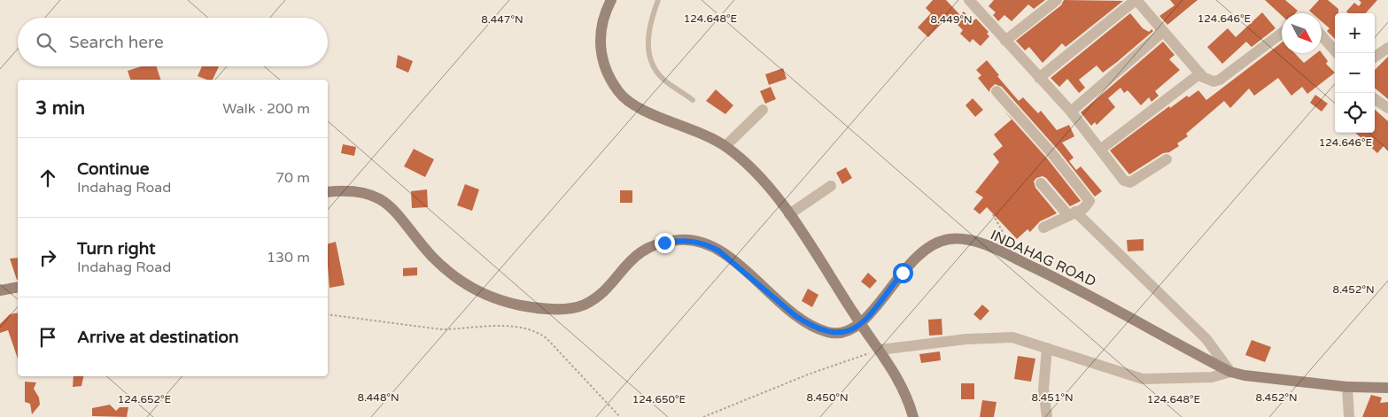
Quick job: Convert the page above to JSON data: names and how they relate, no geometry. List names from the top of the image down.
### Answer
{
  "streets": {
    "main road": ["INDAHAG ROAD"]
  },
  "north": "bottom right",
  "page": {
    "map_buttons": ["+", "−"],
    "search": "Search here",
    "heading": ["3 min", "Walk · 200 m"],
    "list": [
      ["Continue", "Indahag Road", "70 m"],
      ["Turn right", "Indahag Road", "130 m"],
      "Arrive at destination"
    ]
  },
  "coordinates": [
    "124.646°E",
    "124.648°E",
    "8.449°N",
    "8.447°N",
    "8.452°N",
    "8.448°N",
    "8.450°N",
    "8.451°N",
    "124.652°E",
    "124.650°E"
  ]
}
